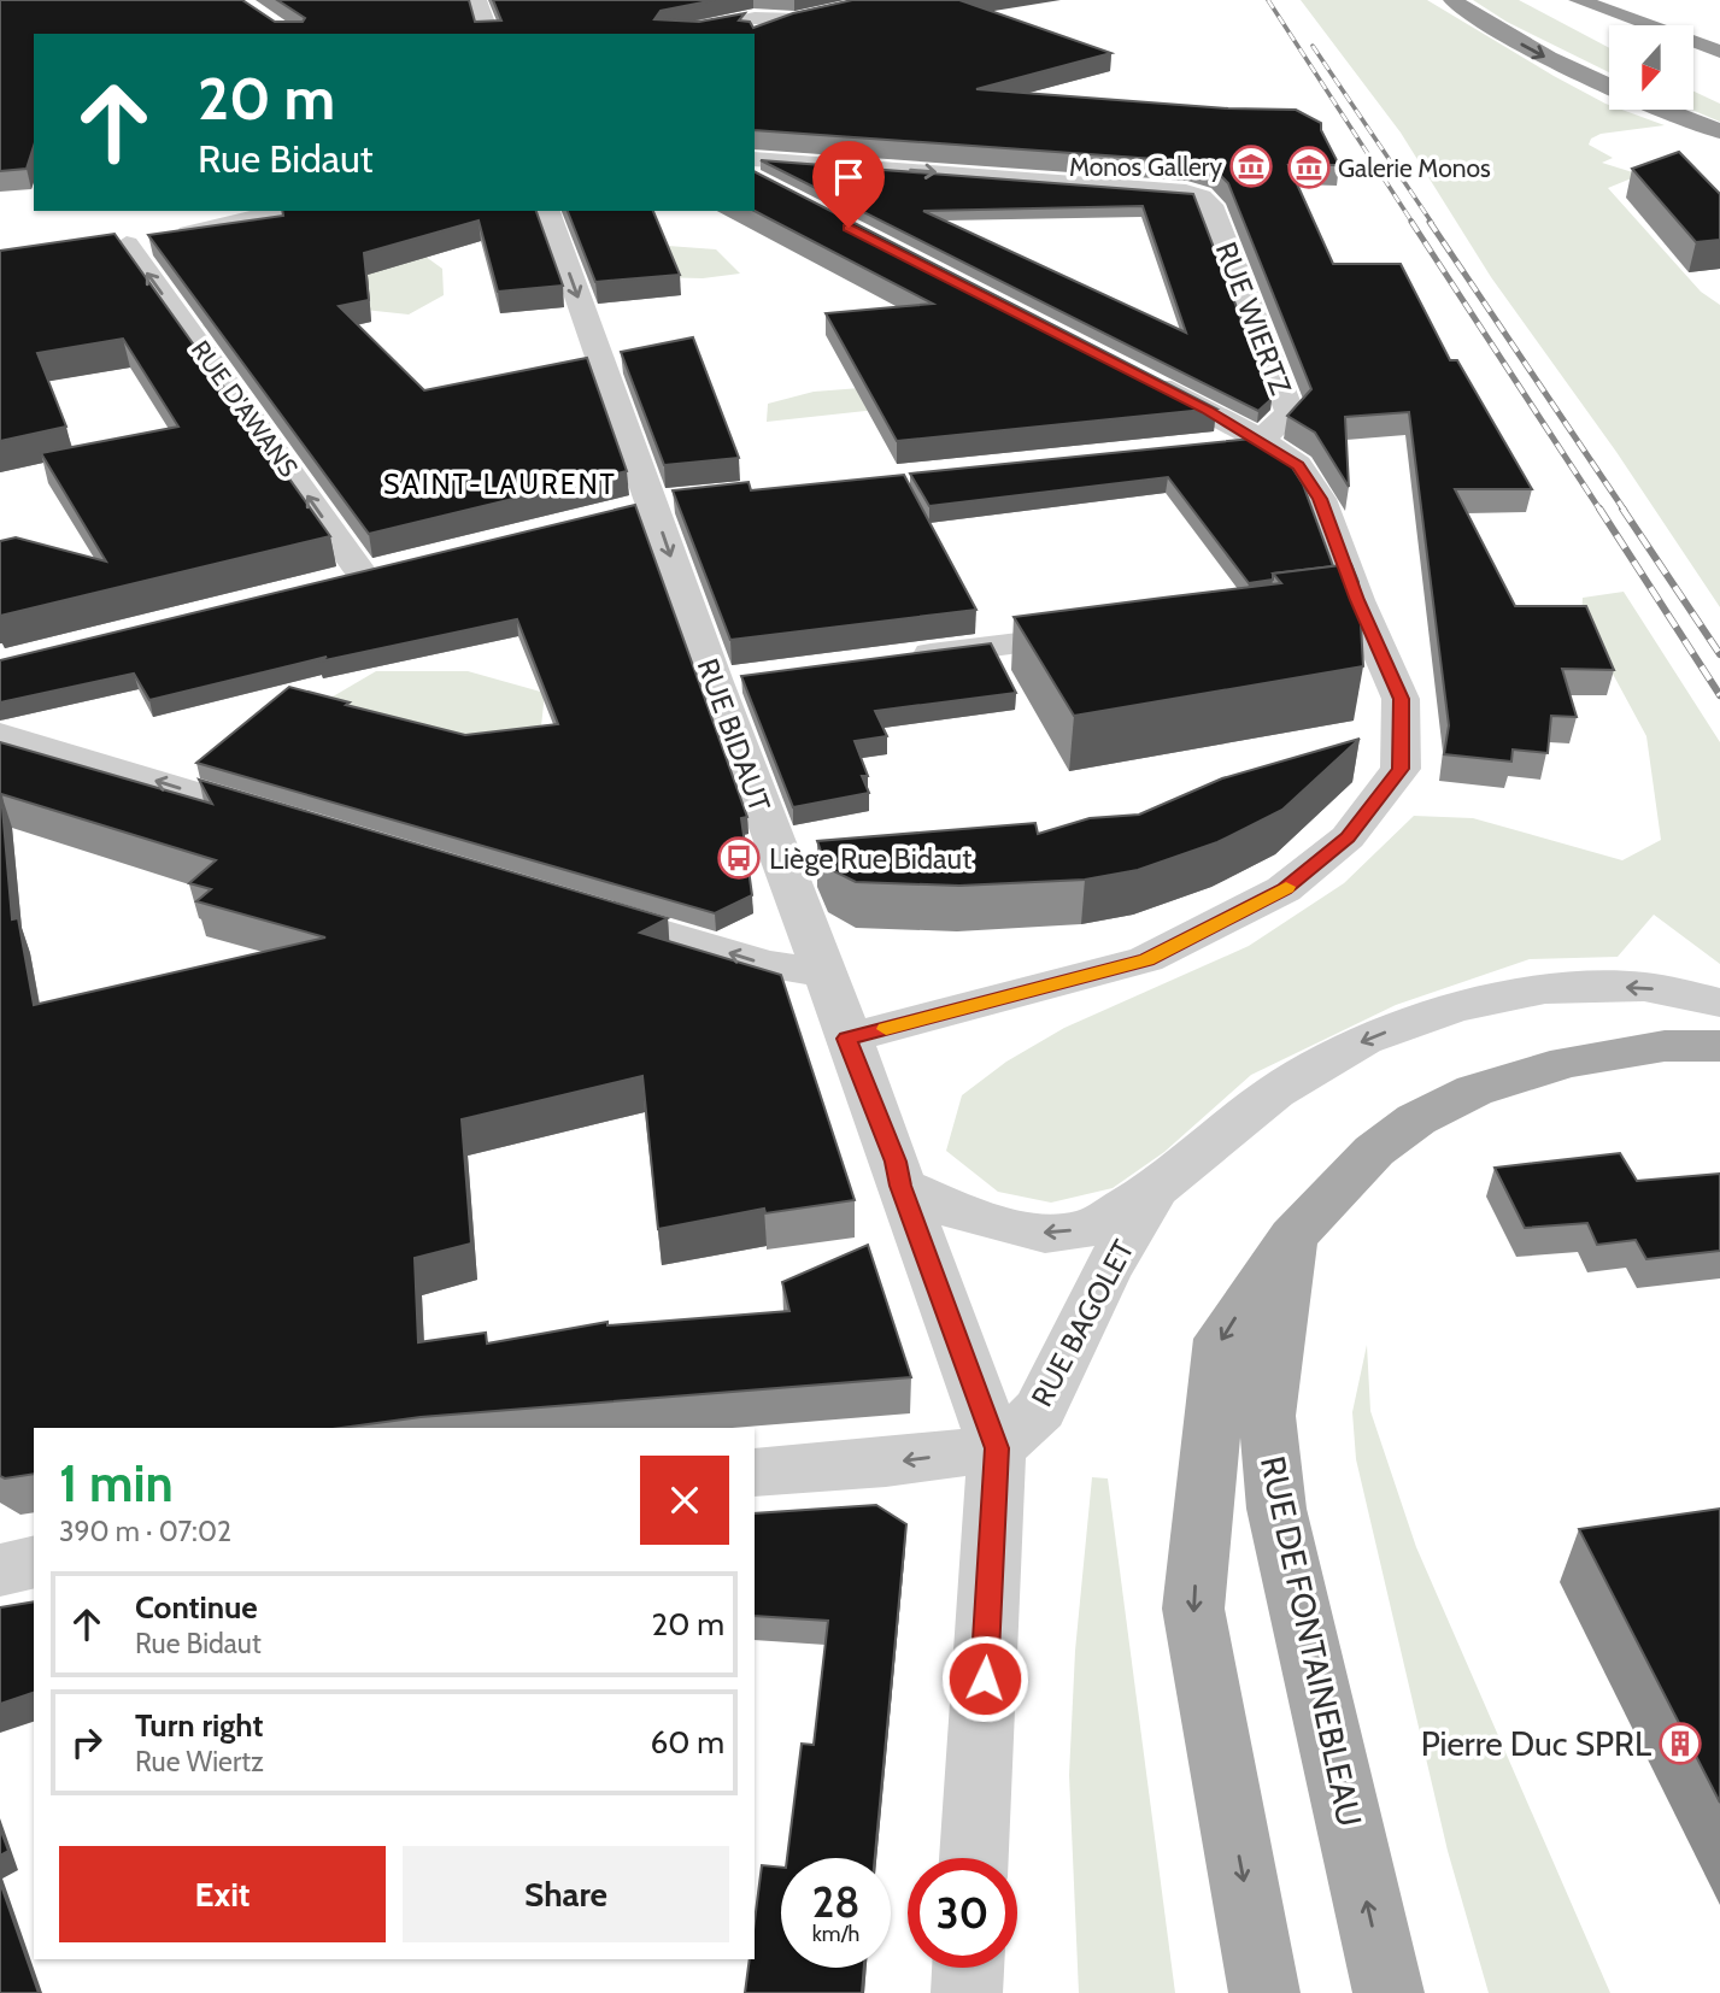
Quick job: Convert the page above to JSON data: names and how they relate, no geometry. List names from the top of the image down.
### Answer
{
  "streets": {
    "main road": ["RUE DE FONTAINEBLEAU"],
    "street": [
      "RUE WIERTZ",
      "RUE D'AWANS",
      "RUE BIDAUT",
      "RUE BAGOLET"
    ]
  },
  "crossings": [
    ["RUE WIERTZ", "RUE BIDAUT"],
    ["RUE BIDAUT", "RUE BAGOLET"]
  ],
  "one_way": ["RUE D'AWANS", "RUE BIDAUT", "RUE BAGOLET"],
  "districts": ["SAINT-LAURENT"],
  "places": {
    "museum": ["Monos Gallery", "Galerie Monos"],
    "bus stop": ["Liège Rue Bidaut"],
    "building": ["Pierre Duc SPRL"]
  },
  "north": "bottom",
  "page": {
    "turn": ["20 m", "Rue Bidaut"],
    "heading": ["1 min", "390 m · 07:02"],
    "list": [
      {
        "name": "Continue",
        "note": "Rue Bidaut",
        "value": "20 m"
      },
      {
        "name": "Turn right",
        "note": "Rue Wiertz",
        "value": "60 m"
      }
    ],
    "buttons": ["Exit", "Share"],
    "speed": "28 km/h",
    "limit": "30"
  }
}
